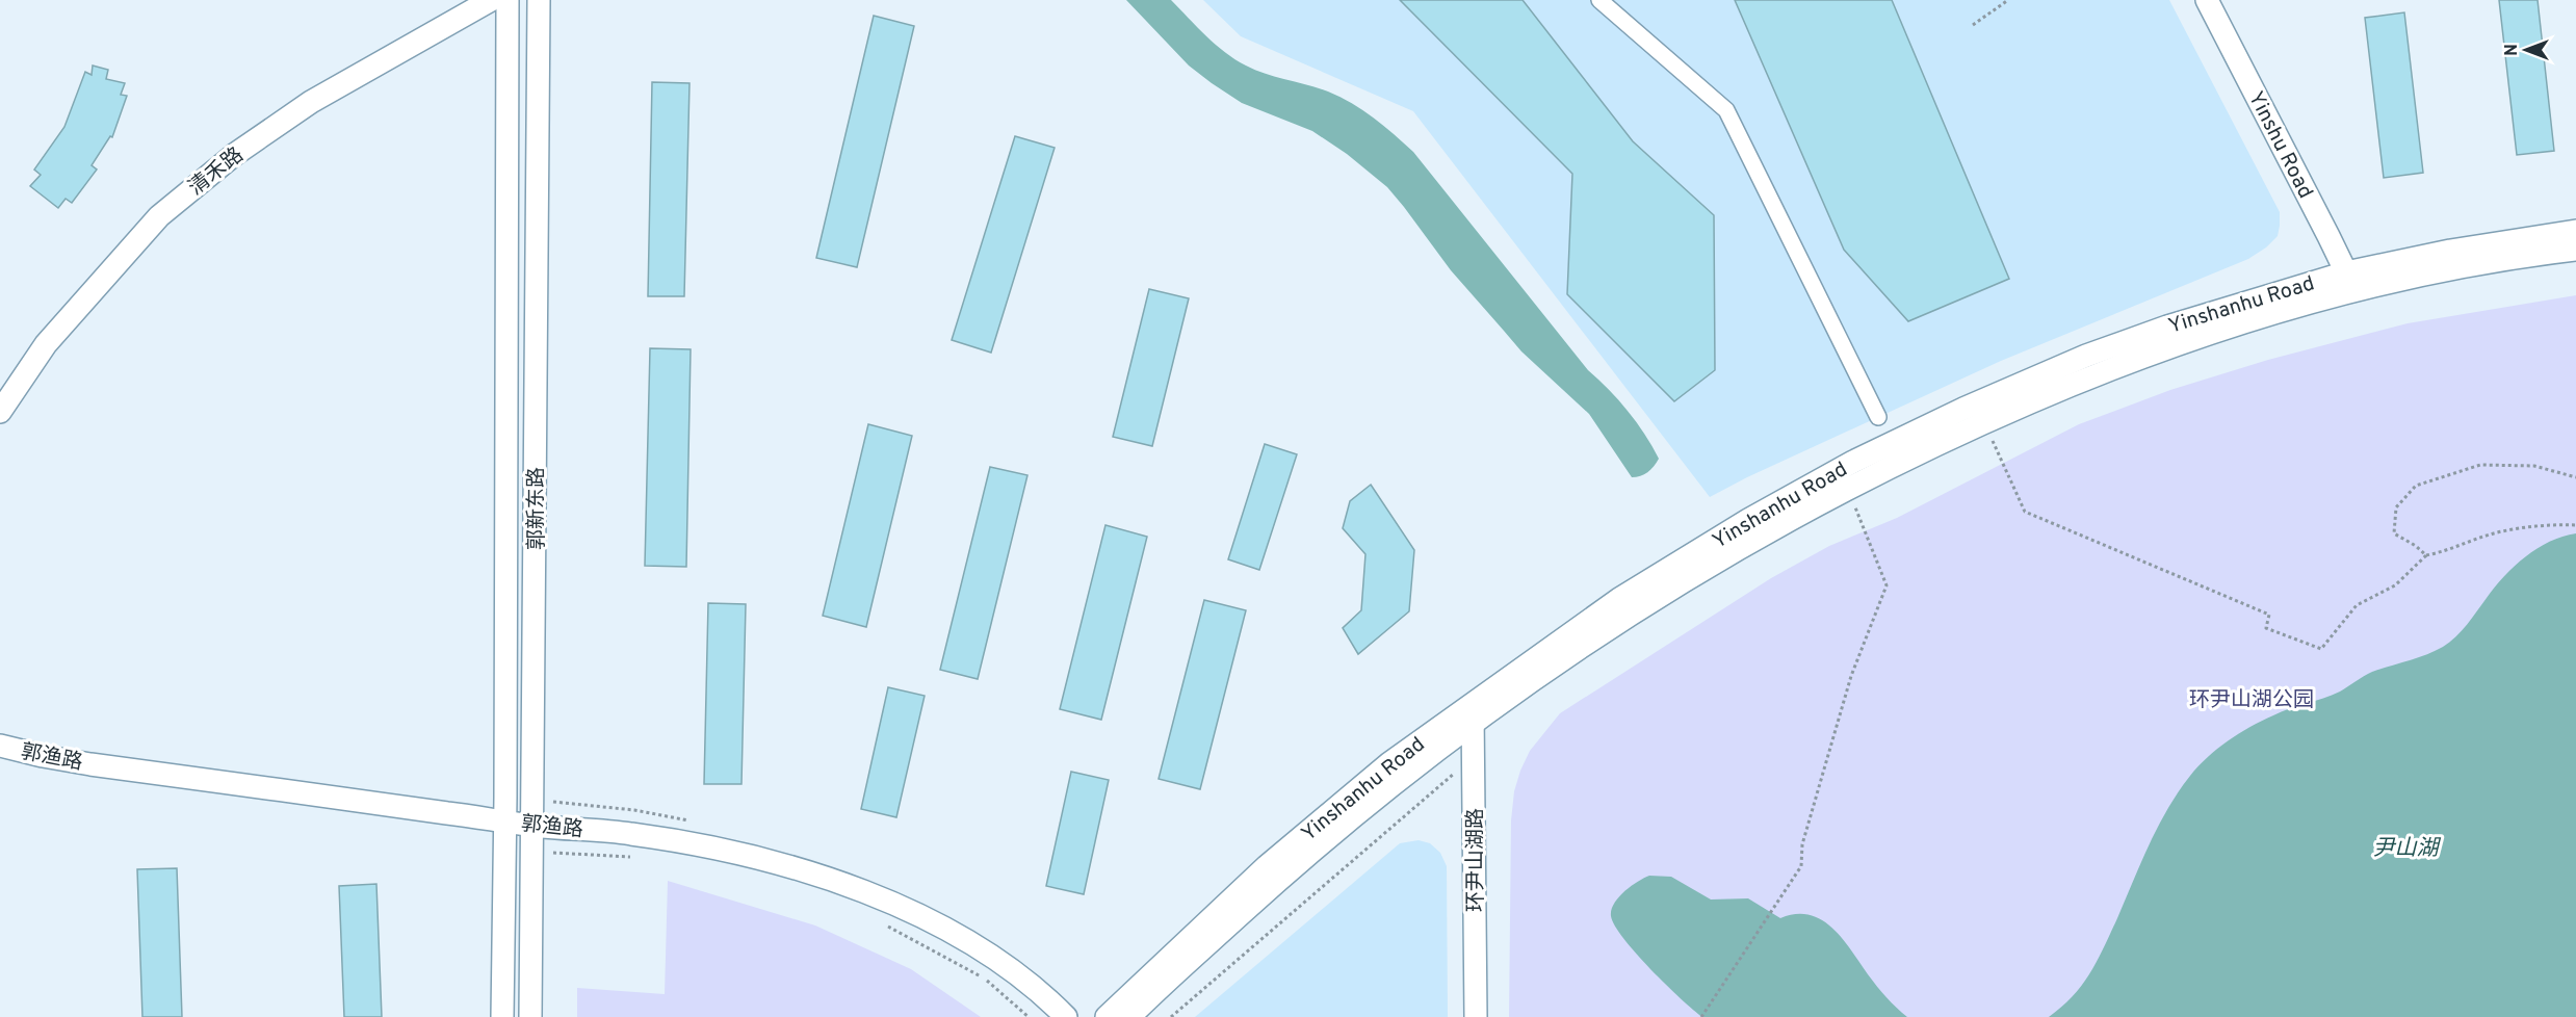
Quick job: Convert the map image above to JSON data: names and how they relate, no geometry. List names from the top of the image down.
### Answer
{
  "streets": {
    "main road": [
      "Yinshu Road",
      "清禾路",
      "Yinshanhu Road",
      "郭新东路",
      "郭渔路",
      "环尹山湖路"
    ]
  },
  "crossings": [
    ["Yinshu Road", "Yinshanhu Road"],
    ["Yinshanhu Road", "环尹山湖路"],
    ["郭新东路", "郭渔路"]
  ],
  "water": ["尹山湖"],
  "parks": ["环尹山湖公园"],
  "north": "left"
}
